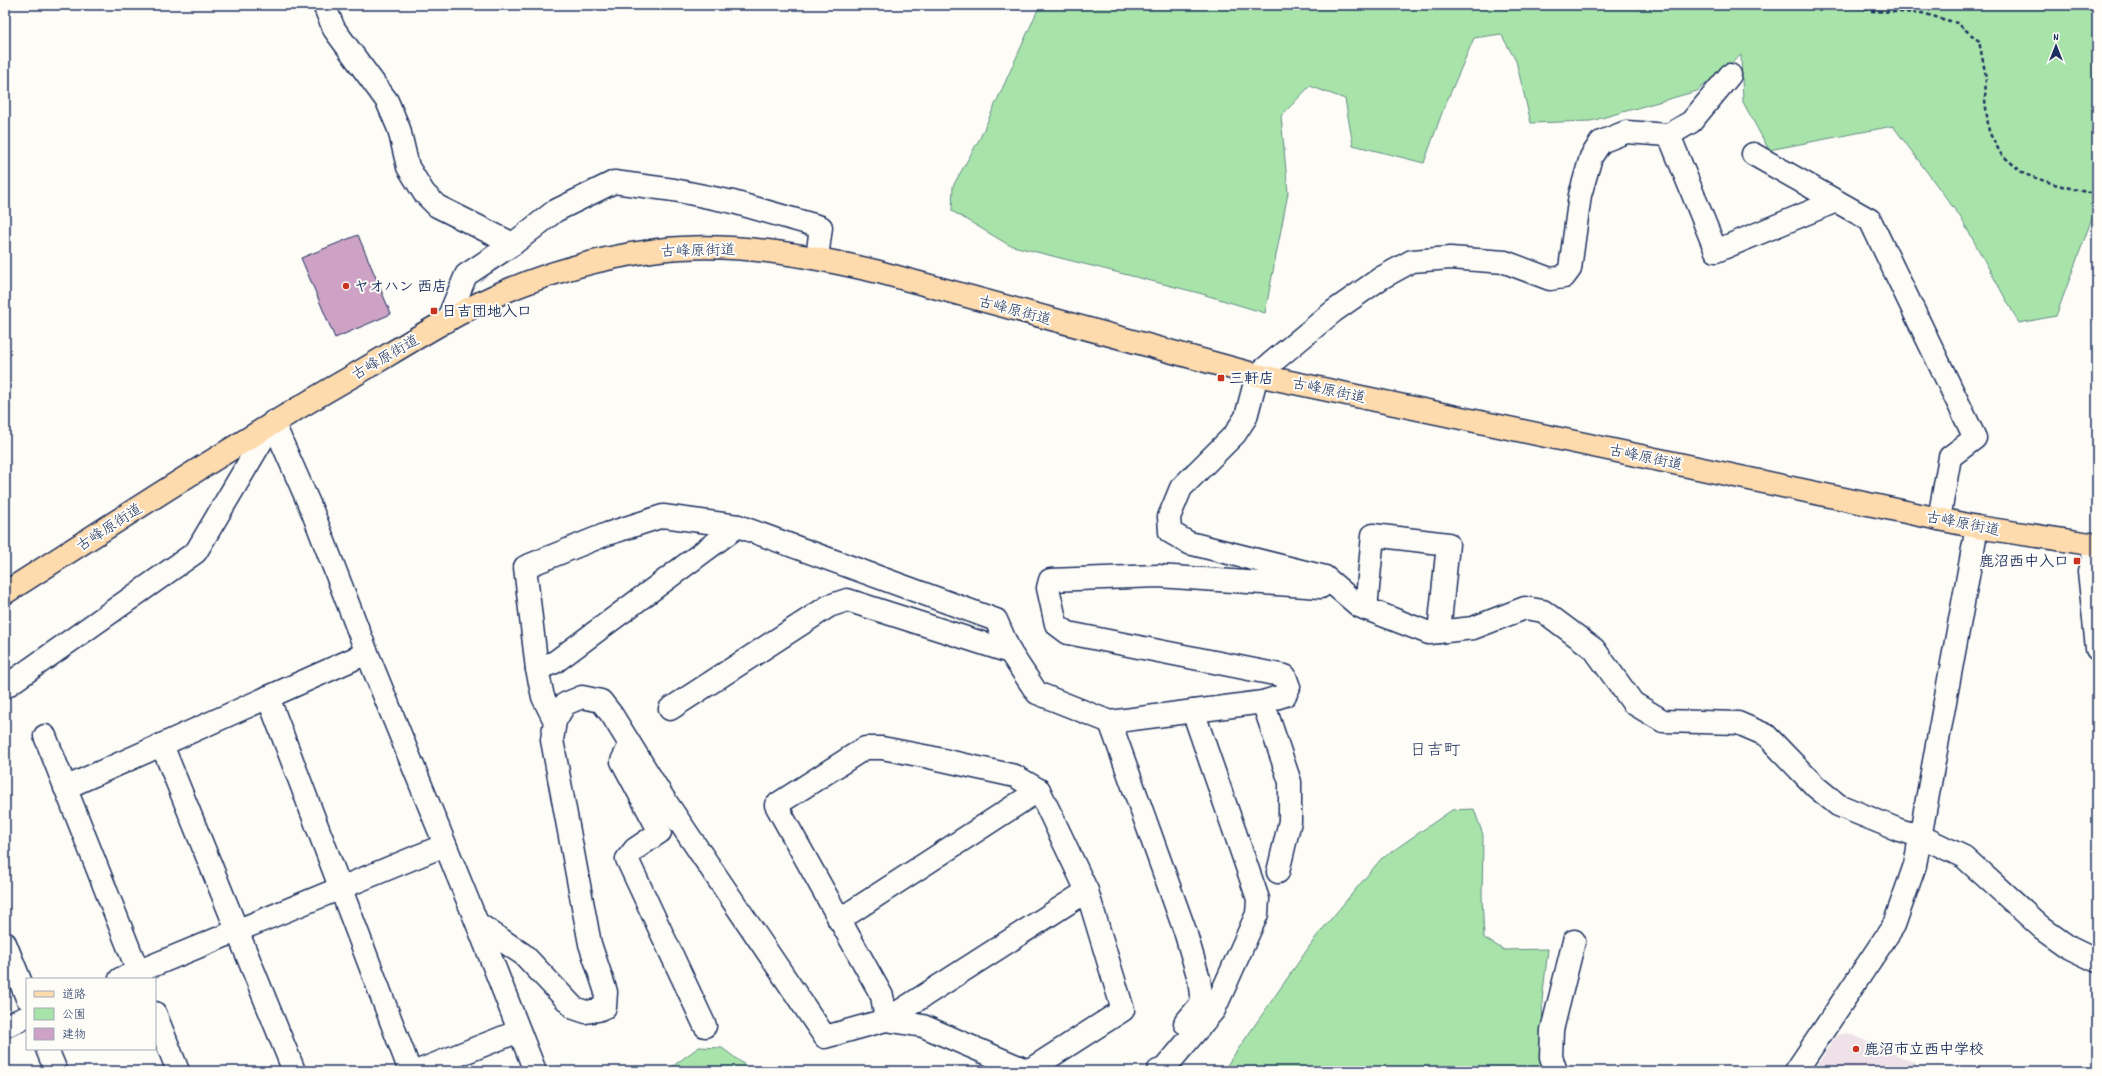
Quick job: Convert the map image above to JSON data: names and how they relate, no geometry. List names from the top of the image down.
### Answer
{
  "streets": {
    "main road": ["古峰原街道"]
  },
  "districts": ["日吉町"],
  "places": {
    "other": ["ヤオハン 西店", "鹿沼市立西中学校"],
    "transit": ["日吉団地入口", "三軒店", "鹿沼西中入口"]
  },
  "legend": ["道路", "公園", "建物"],
  "north": "top"
}
